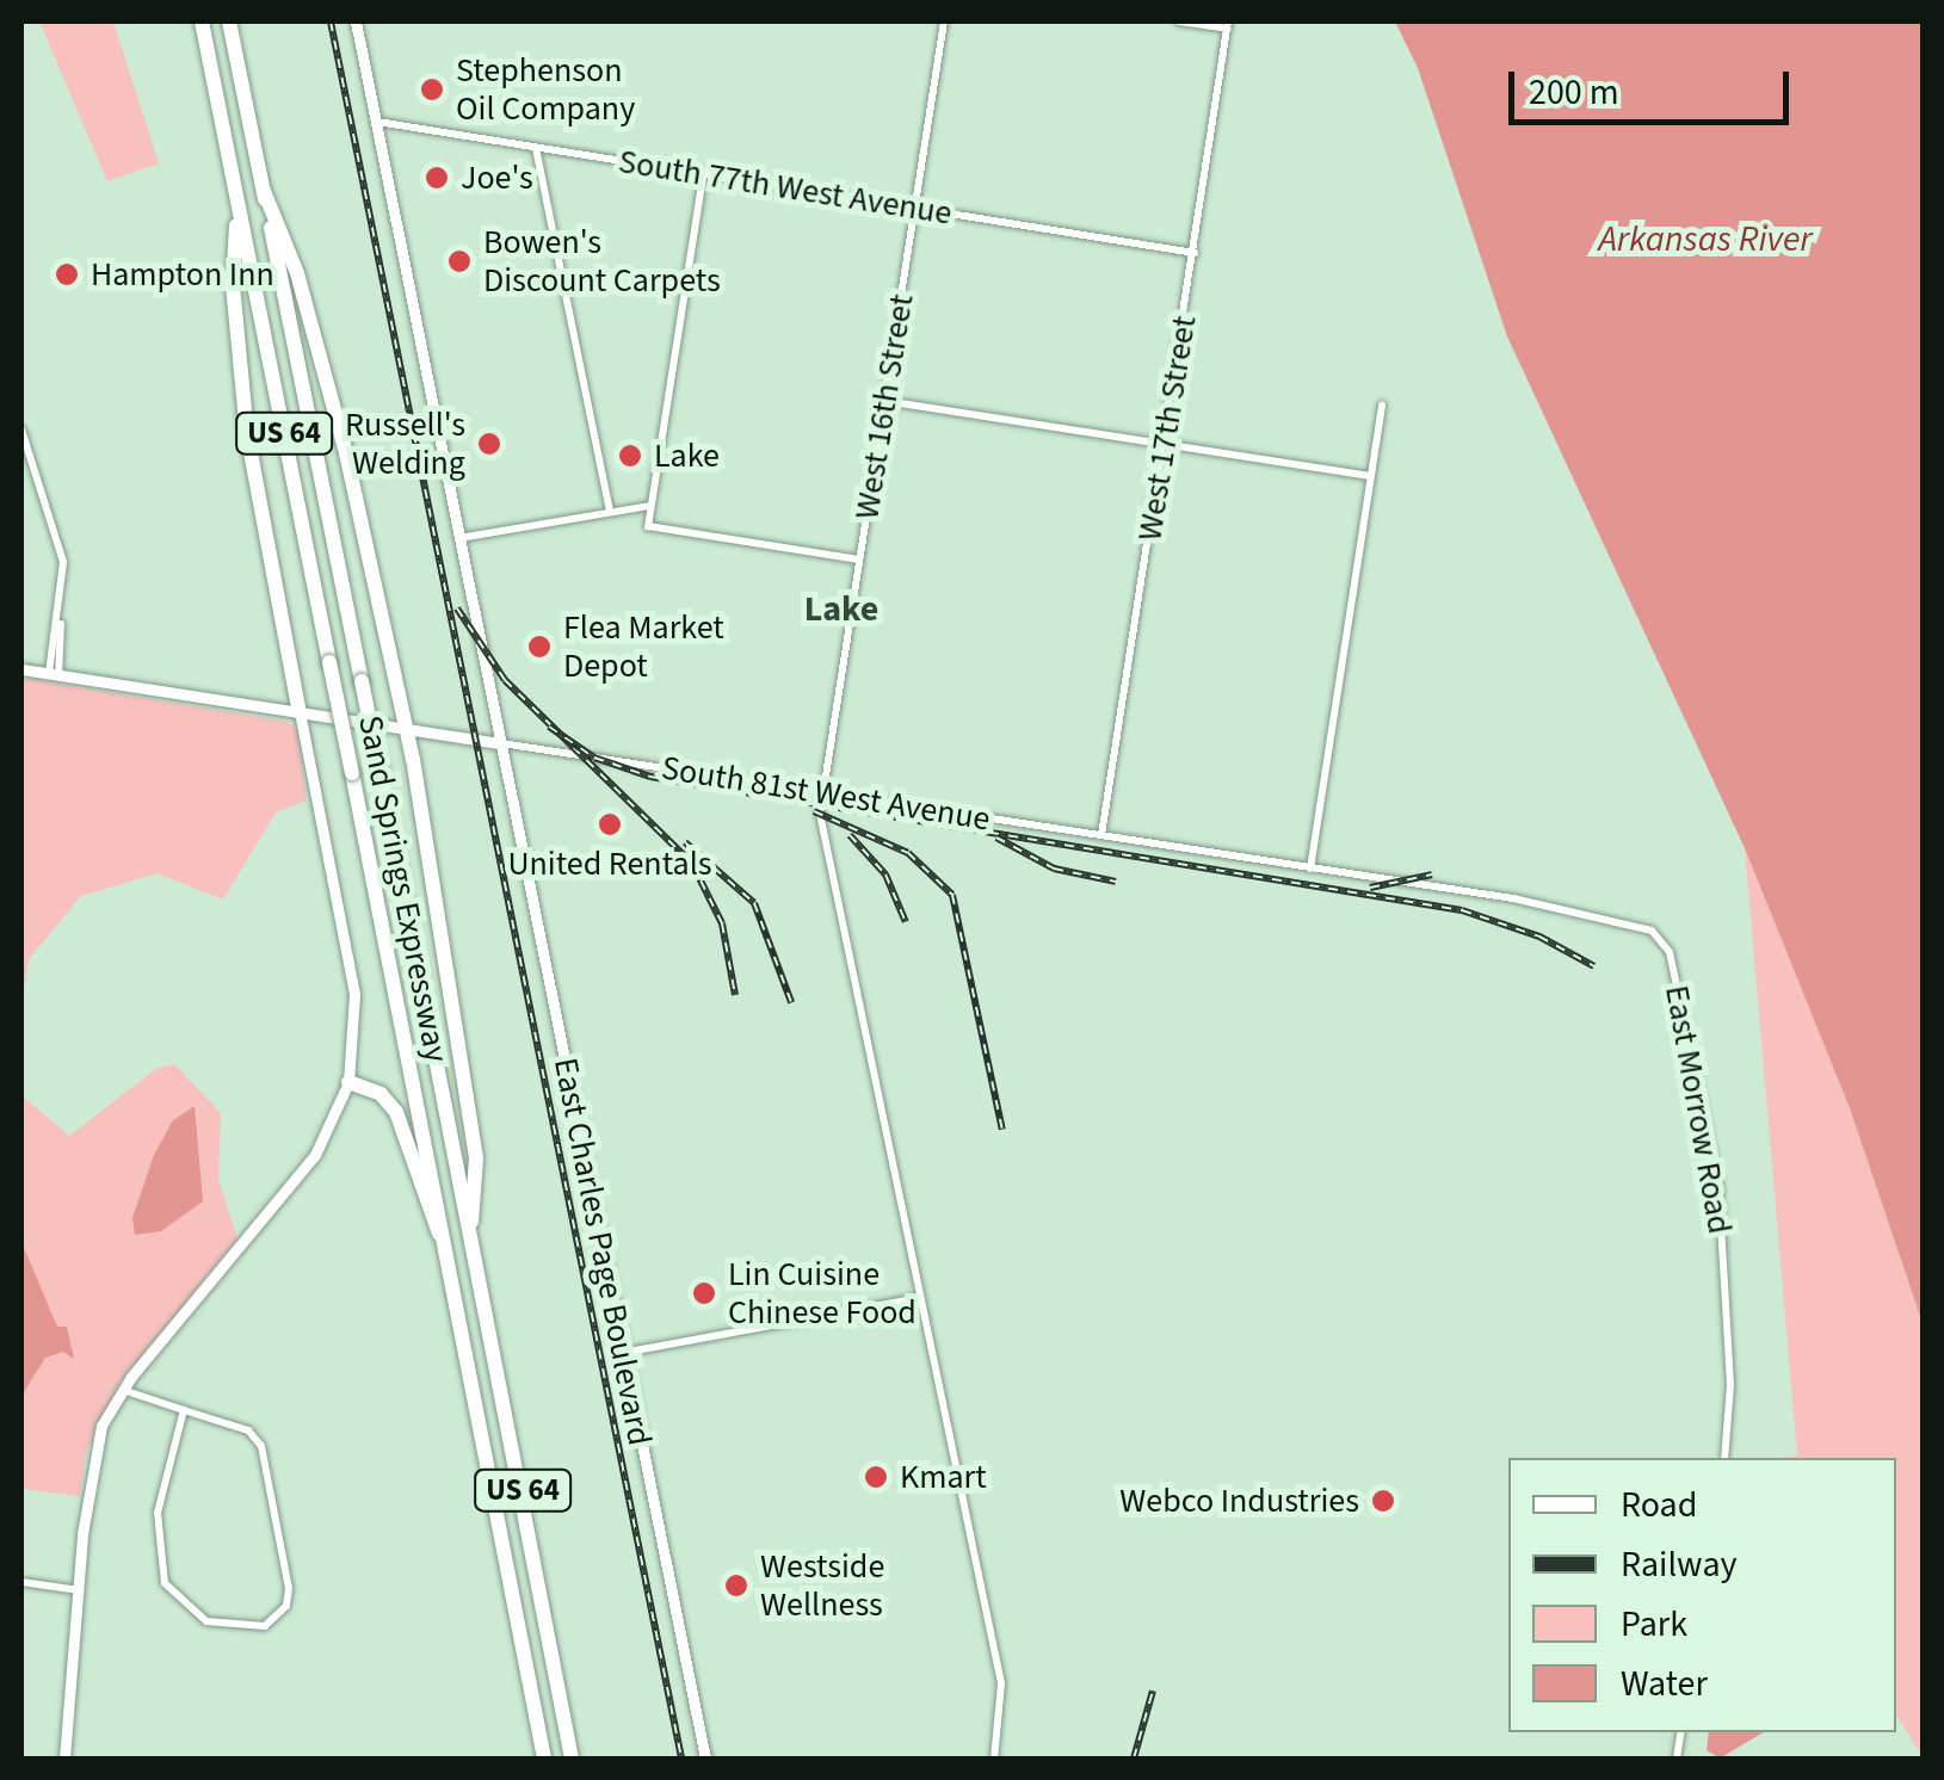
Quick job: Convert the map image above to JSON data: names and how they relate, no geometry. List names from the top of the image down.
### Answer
{
  "streets": {
    "highway": ["US 64", "Sand Springs Expressway"],
    "main road": ["South 81st West Avenue", "East Charles Page Boulevard"],
    "street": [
      "South 77th West Avenue",
      "West 16th Street",
      "West 17th Street",
      "East Morrow Road"
    ]
  },
  "crossings": [
    ["South 77th West Avenue", "West 16th Street"],
    ["South 77th West Avenue", "West 17th Street"],
    ["South 77th West Avenue", "East Charles Page Boulevard"],
    ["West 16th Street", "South 81st West Avenue"],
    ["West 17th Street", "South 81st West Avenue"],
    ["South 81st West Avenue", "East Morrow Road"],
    ["South 81st West Avenue", "East Charles Page Boulevard"]
  ],
  "districts": ["Lake"],
  "water": ["Arkansas River"],
  "places": [
    "Stephenson Oil Company",
    "Joe's",
    "Bowen's Discount Carpets",
    "Hampton Inn",
    "Russell's Welding",
    "Lake",
    "Flea Market Depot",
    "United Rentals",
    "Lin Cuisine Chinese Food",
    "Kmart",
    "Webco Industries",
    "Westside Wellness"
  ],
  "legend": [
    "Road",
    "Railway",
    "Park",
    "Water"
  ],
  "scale_bar": "200 m"
}
